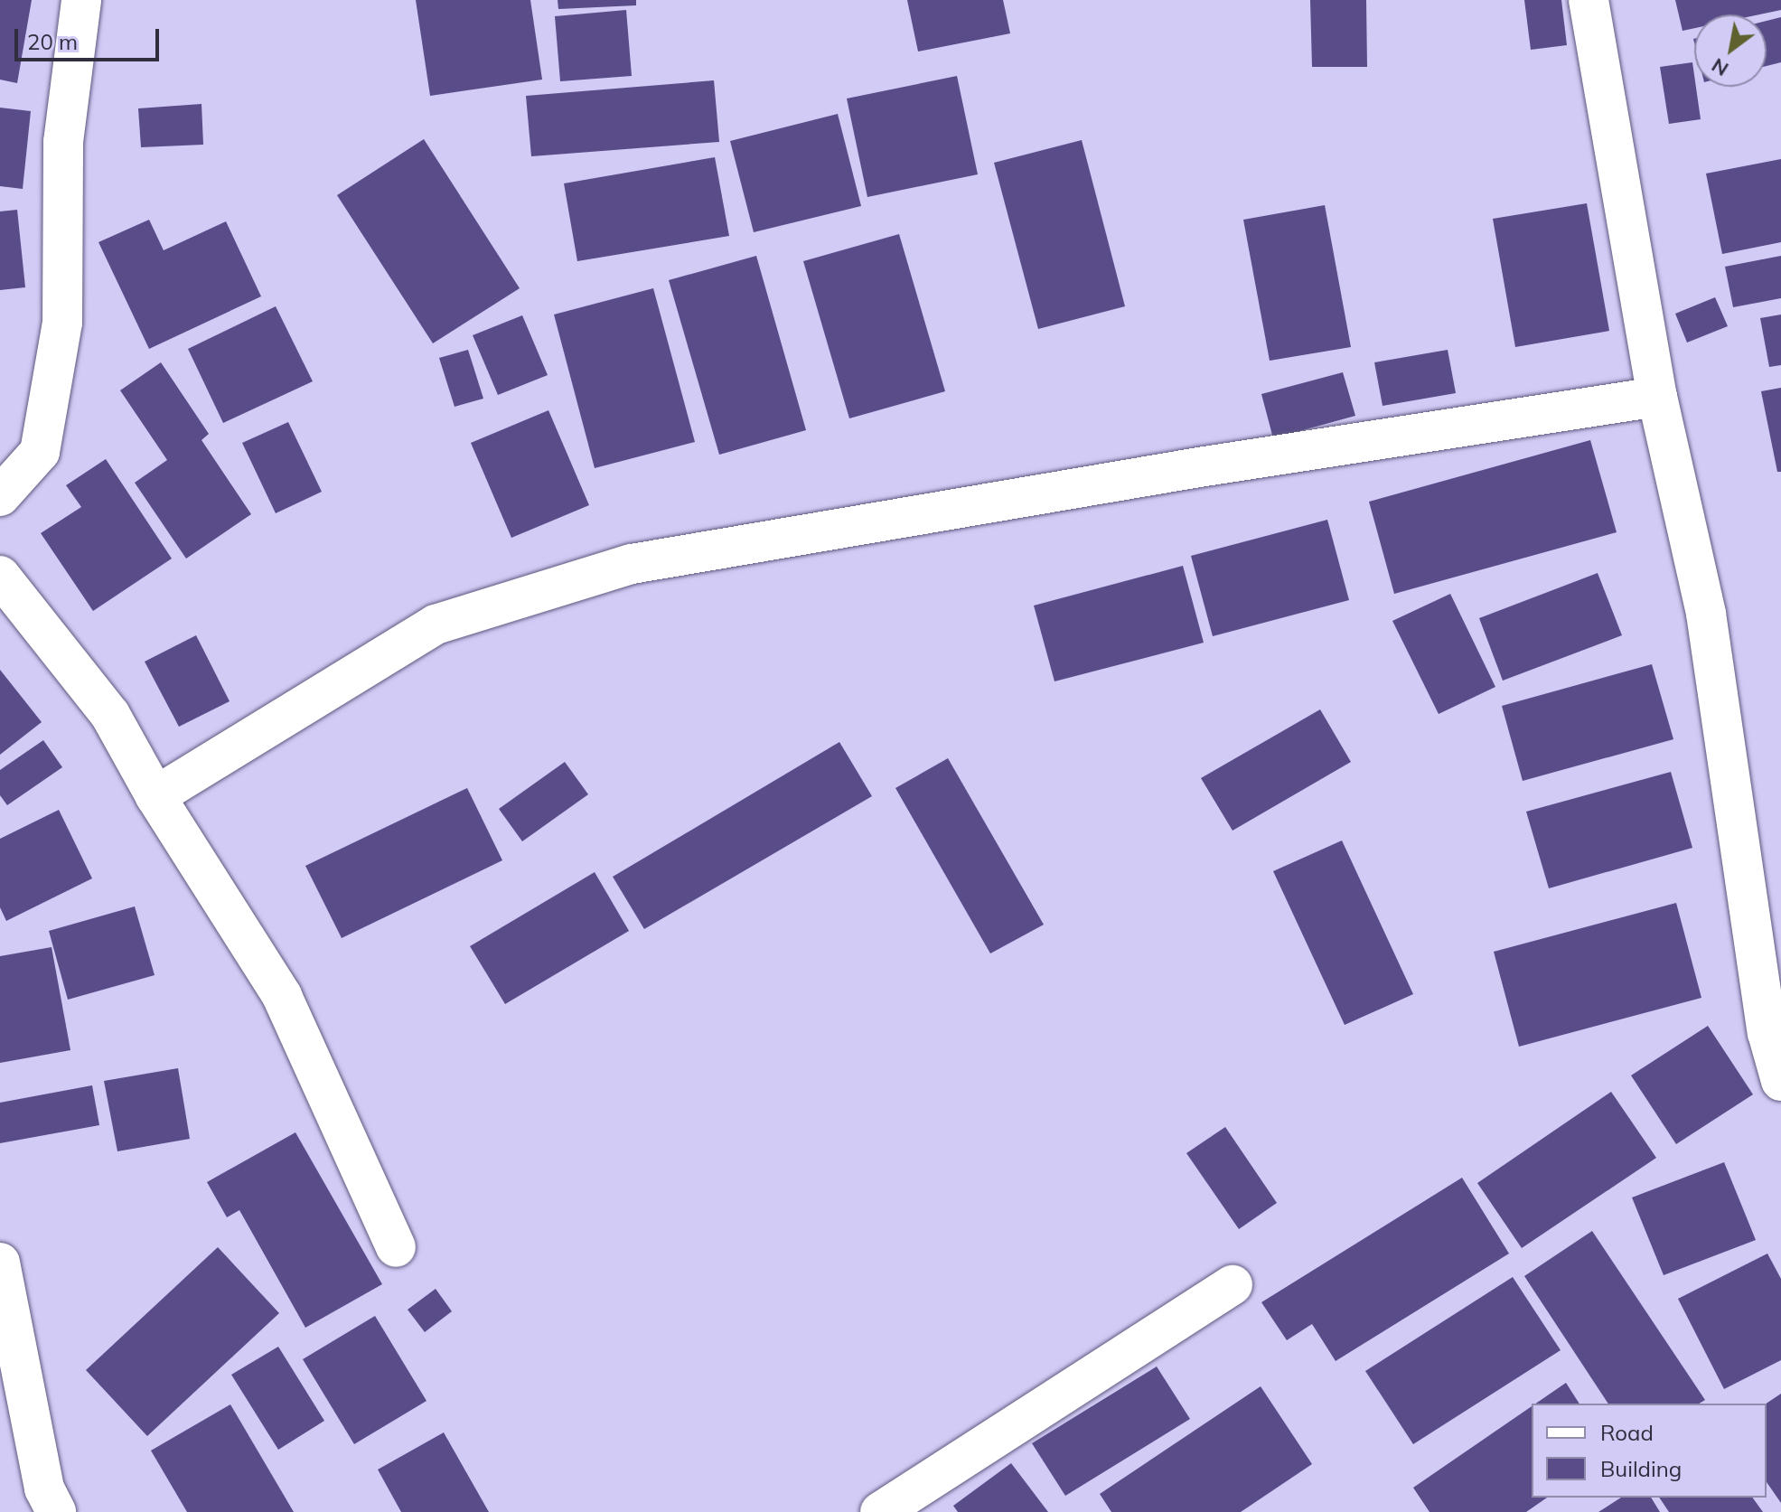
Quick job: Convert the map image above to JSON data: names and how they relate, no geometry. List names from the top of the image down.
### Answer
{
  "legend": ["Road", "Building"],
  "scale_bar": "20 m",
  "north": "bottom left"
}
